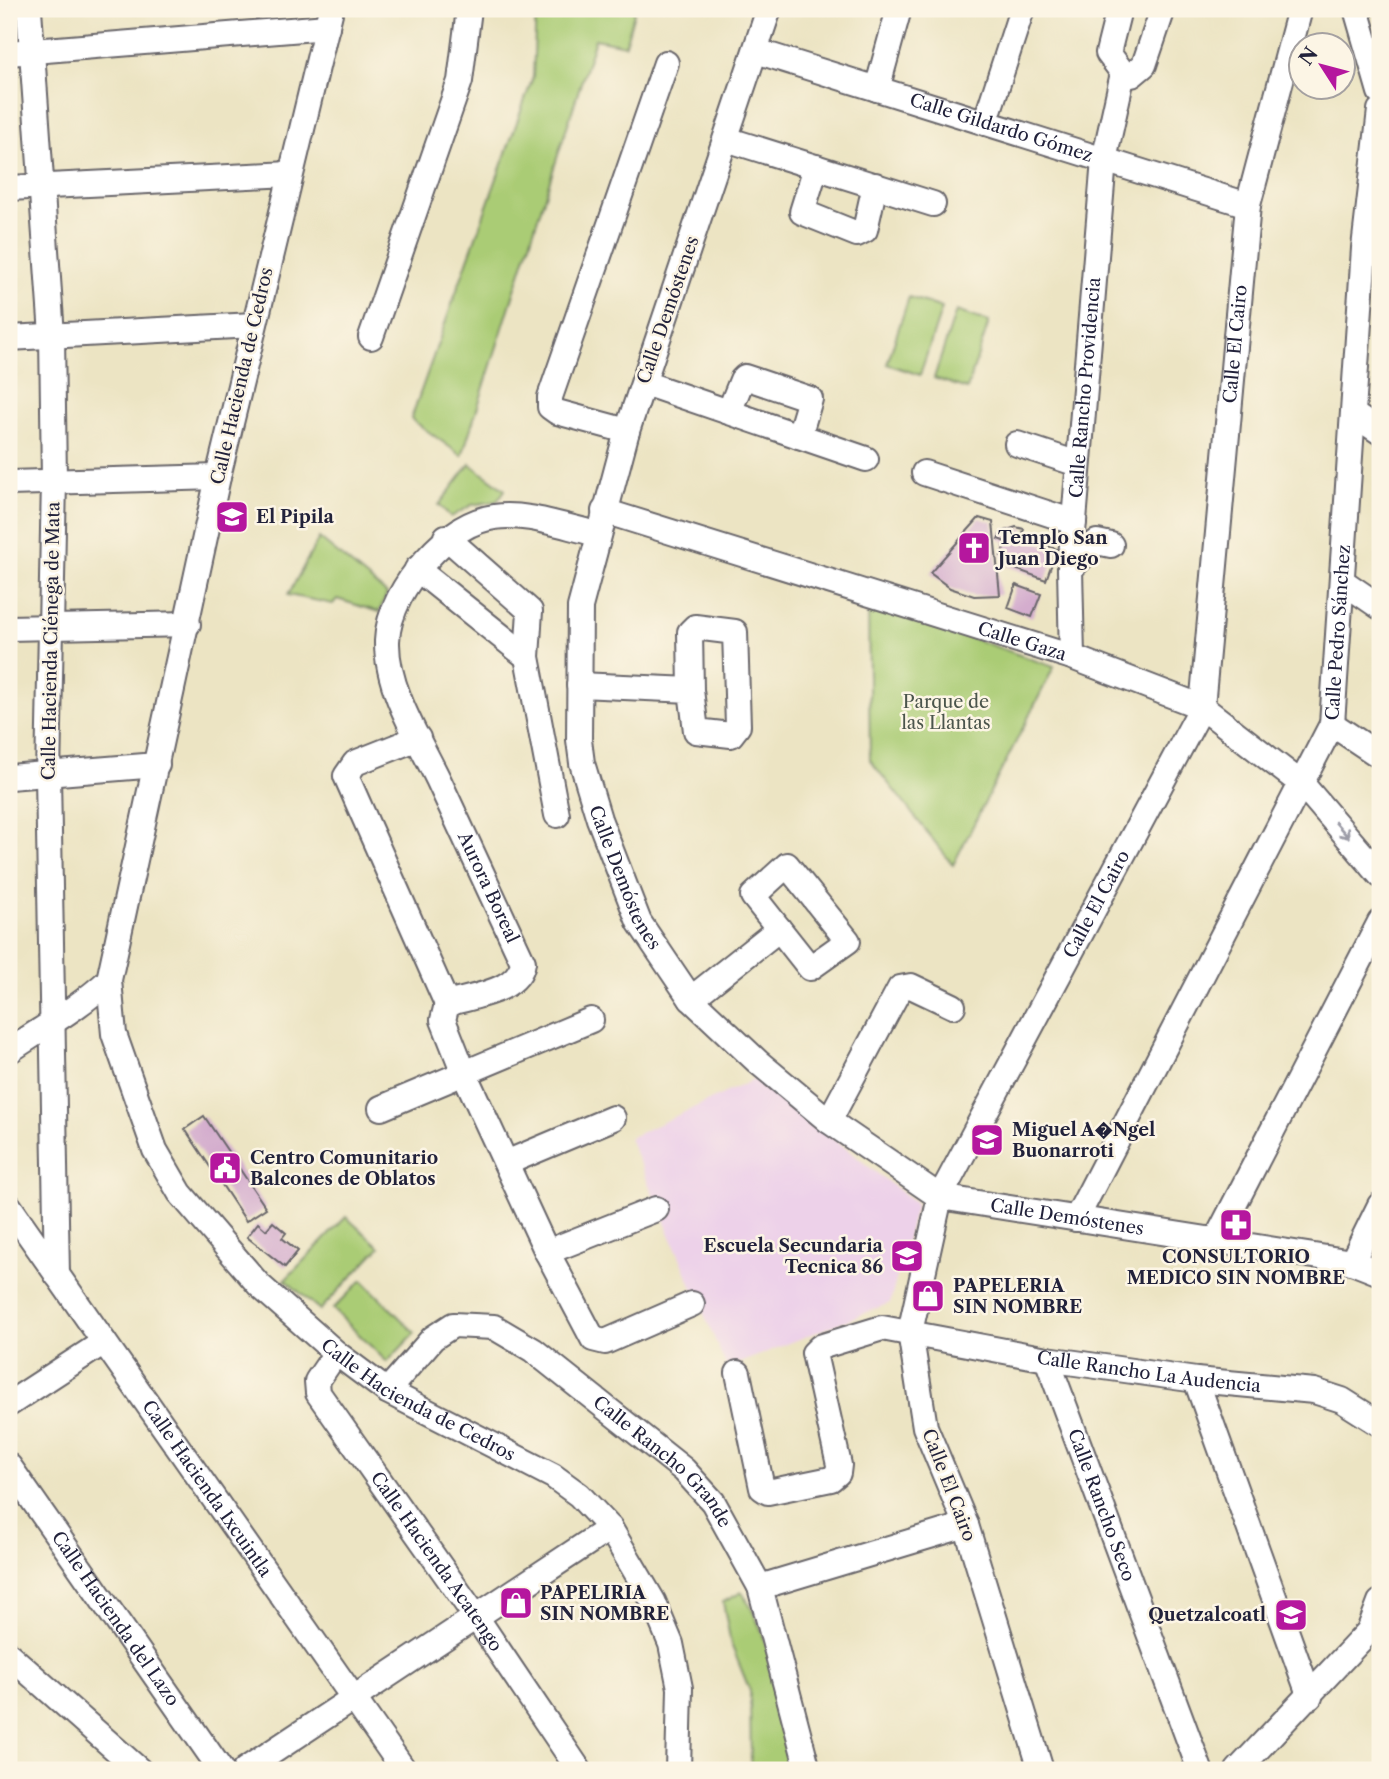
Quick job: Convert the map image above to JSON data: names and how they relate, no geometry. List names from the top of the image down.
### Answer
{
  "streets": {
    "street": [
      "Calle Gildardo Gómez",
      "Calle Demóstenes",
      "Calle El Cairo",
      "Calle Hacienda de Cedros",
      "Calle Rancho Providencia",
      "Calle Pedro Sánchez",
      "Calle Hacienda Ciénega de Mata",
      "Calle Gaza",
      "Aurora Boreal",
      "Calle Rancho La Audencia",
      "Calle Rancho Grande",
      "Calle Hacienda Ixcuintla",
      "Calle Rancho Seco",
      "Calle Hacienda Acatengo",
      "Calle Hacienda del Lazo"
    ]
  },
  "crossings": [
    ["Calle Gildardo Gómez", "Calle Demóstenes"],
    ["Calle Gildardo Gómez", "Calle El Cairo"],
    ["Calle Gildardo Gómez", "Calle Rancho Providencia"],
    ["Calle Demóstenes", "Calle El Cairo"],
    ["Calle Demóstenes", "Calle Pedro Sánchez"],
    ["Calle Demóstenes", "Calle Gaza"],
    ["Calle Demóstenes", "Aurora Boreal"],
    ["Calle El Cairo", "Calle Gaza"],
    ["Calle El Cairo", "Calle Rancho La Audencia"],
    ["Calle Hacienda de Cedros", "Calle Rancho Grande"],
    ["Calle Hacienda de Cedros", "Calle Hacienda Acatengo"],
    ["Calle Rancho Providencia", "Calle Gaza"],
    ["Calle Pedro Sánchez", "Calle Gaza"],
    ["Calle Hacienda Ciénega de Mata", "Calle Hacienda Ixcuintla"],
    ["Calle Gaza", "Aurora Boreal"],
    ["Calle Rancho La Audencia", "Calle Rancho Seco"]
  ],
  "parks": ["Parque de las Llantas"],
  "places": {
    "school or university": [
      "El Pipila",
      "Miguel A�Ngel Buonarroti",
      "Escuela Secundaria Tecnica 86",
      "Quetzalcoatl"
    ],
    "church": ["Templo San Juan Diego"],
    "public building": ["Centro Comunitario Balcones de Oblatos"],
    "pharmacy": ["CONSULTORIO MEDICO SIN NOMBRE"],
    "shop": ["PAPELERIA SIN NOMBRE", "PAPELIRIA SIN NOMBRE"]
  },
  "north": "top left"
}
